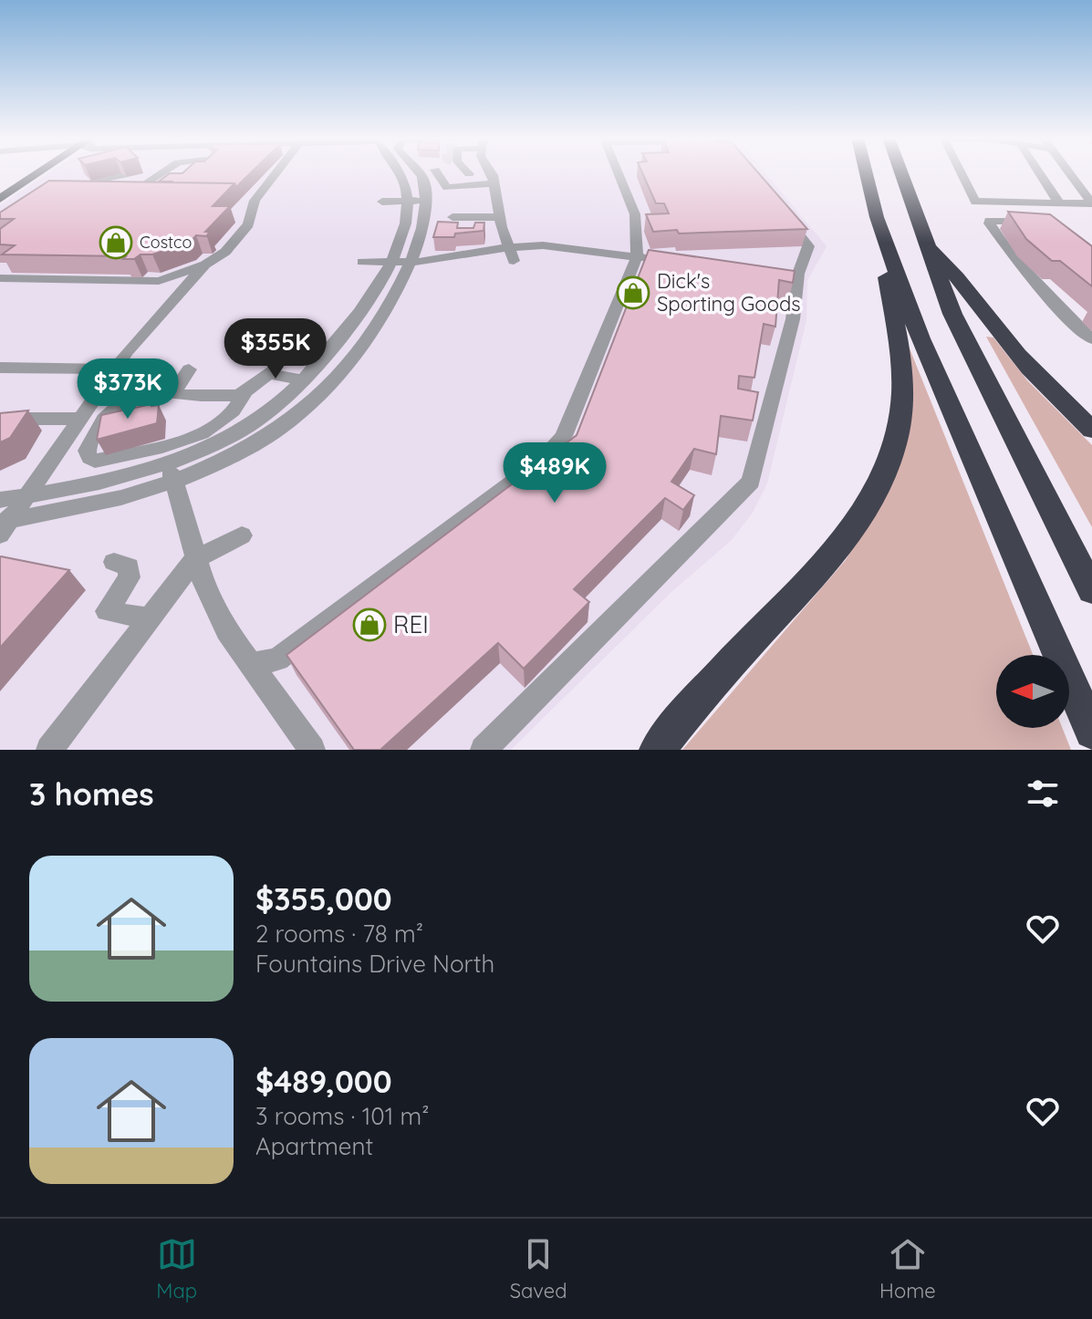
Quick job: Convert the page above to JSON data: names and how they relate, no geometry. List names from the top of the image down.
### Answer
{
  "places": {
    "shop": ["Costco", "Dick's Sporting Goods", "REI"]
  },
  "north": "left",
  "page": {
    "price": ["$355K", "$373K", "$489K"],
    "heading": "3 homes",
    "list": [
      {
        "name": "$355,000",
        "note": "2 rooms · 78 m² · Fountains Drive North"
      },
      {
        "name": "$489,000",
        "note": "3 rooms · 101 m² · Apartment"
      }
    ],
    "tabs": ["Map", "Saved", "Home"]
  }
}
